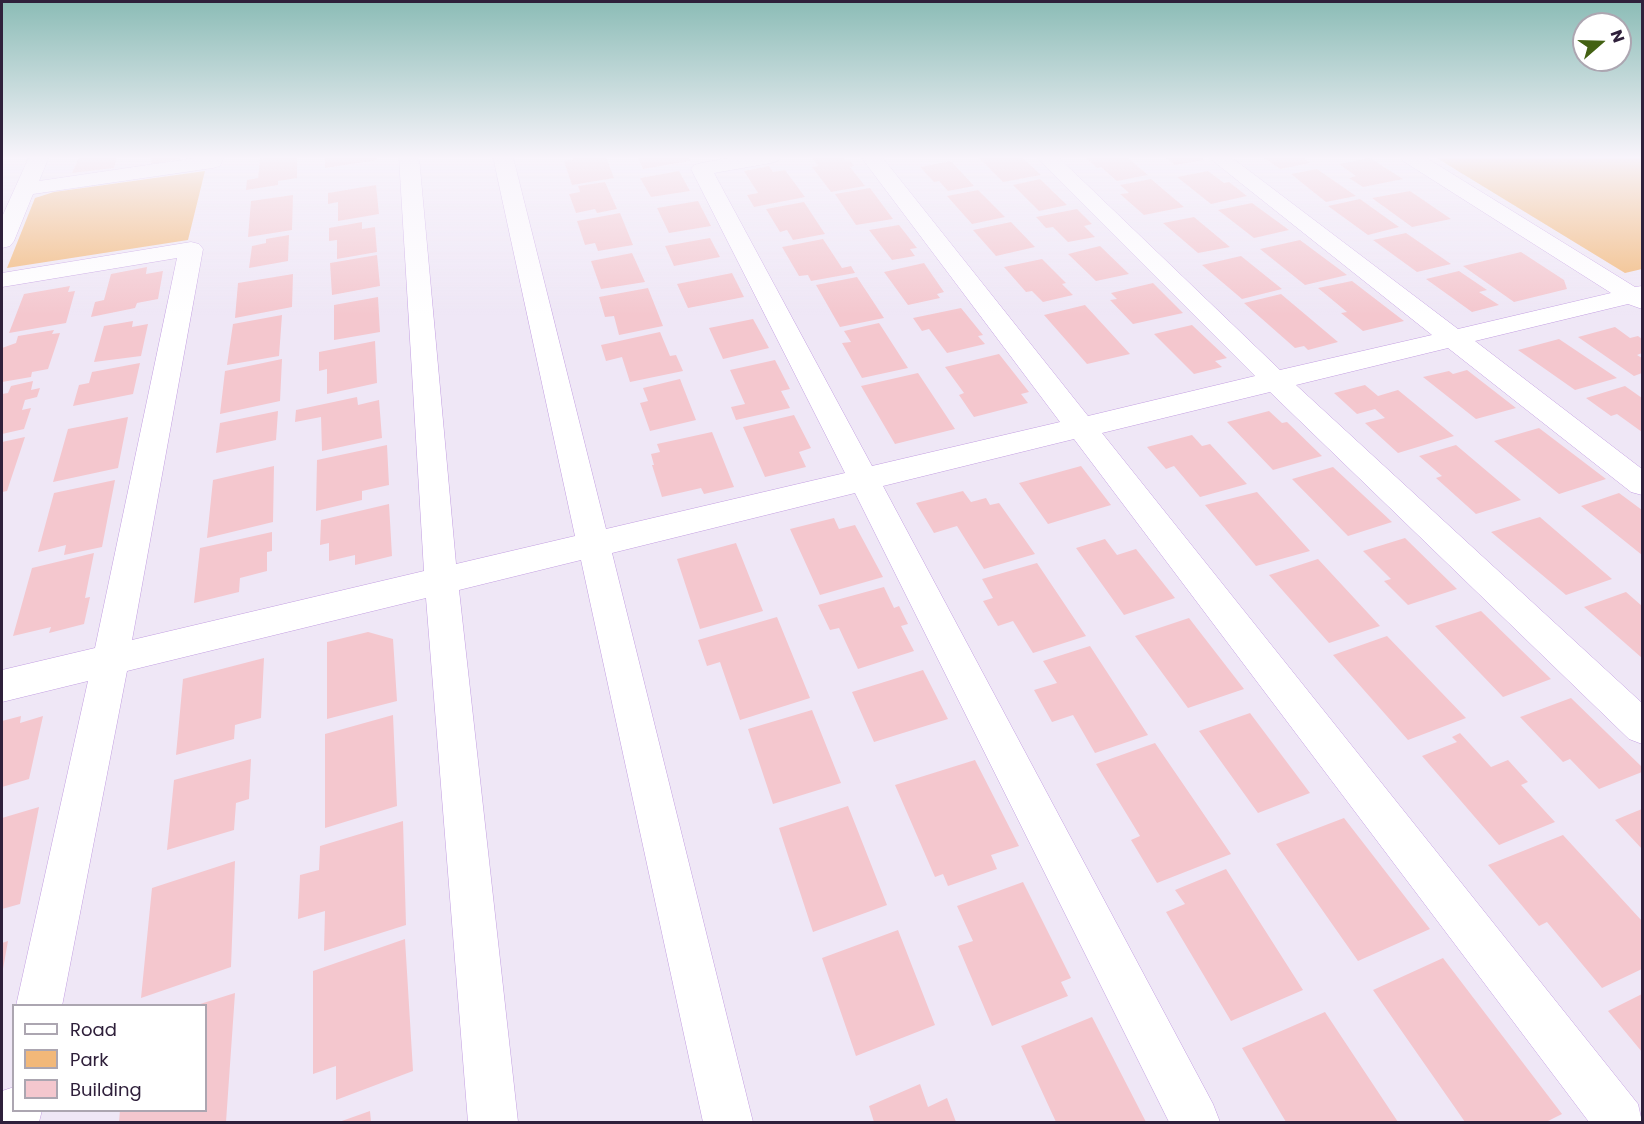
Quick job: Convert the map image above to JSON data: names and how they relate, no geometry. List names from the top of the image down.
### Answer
{
  "legend": ["Road", "Park", "Building"],
  "north": "right"
}
